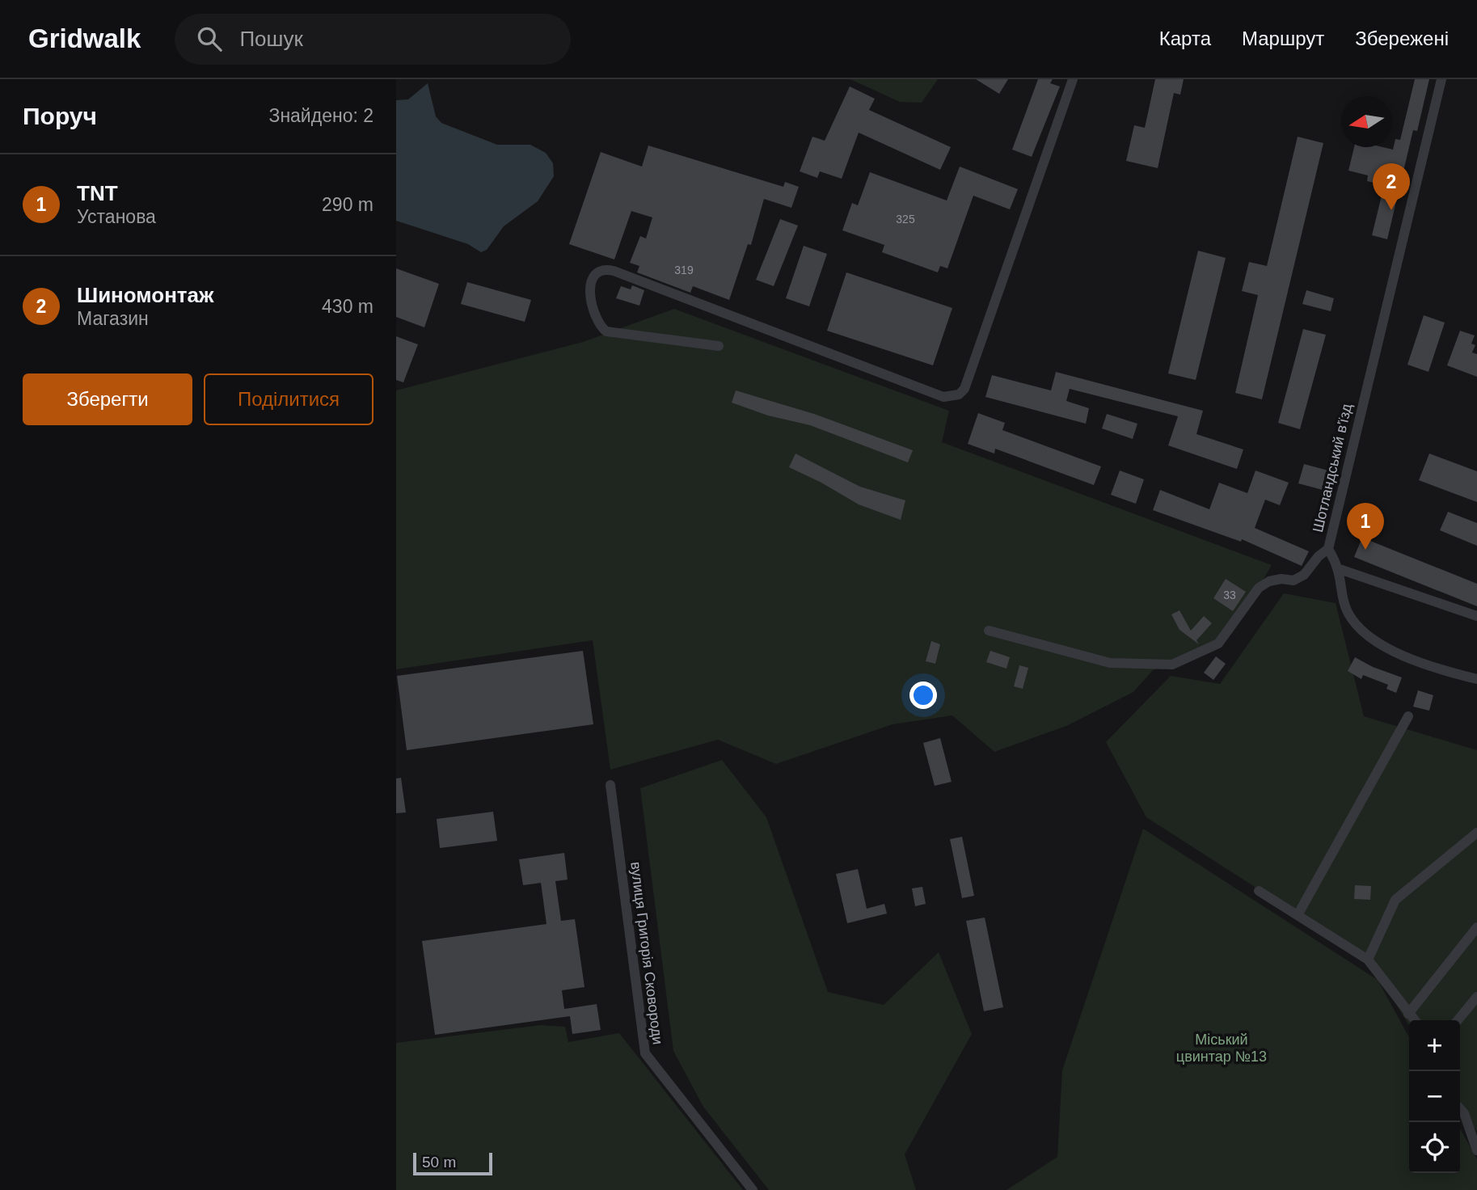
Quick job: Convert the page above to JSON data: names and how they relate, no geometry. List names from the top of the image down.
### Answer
{
  "streets": {
    "street": ["Шотландський в'їзд", "вулиця Григорія Сковороди"]
  },
  "parks": ["Міський цвинтар №13"],
  "house_numbers": ["325", "319", "33"],
  "scale_bar": "50 m",
  "north": "left",
  "page": {
    "header": "Gridwalk",
    "search": "Пошук",
    "nav": ["Карта", "Маршрут", "Збережені"],
    "heading": ["Поруч", "Знайдено: 2"],
    "list": [
      {
        "mark": "1",
        "name": "TNT",
        "note": "Установа",
        "value": "290 m"
      },
      {
        "mark": "2",
        "name": "Шиномонтаж",
        "note": "Магазин",
        "value": "430 m"
      }
    ],
    "pins": ["2", "1"],
    "buttons": ["Зберегти", "Поділитися"],
    "map_buttons": ["+", "−"],
    "scale": "50 m"
  }
}
